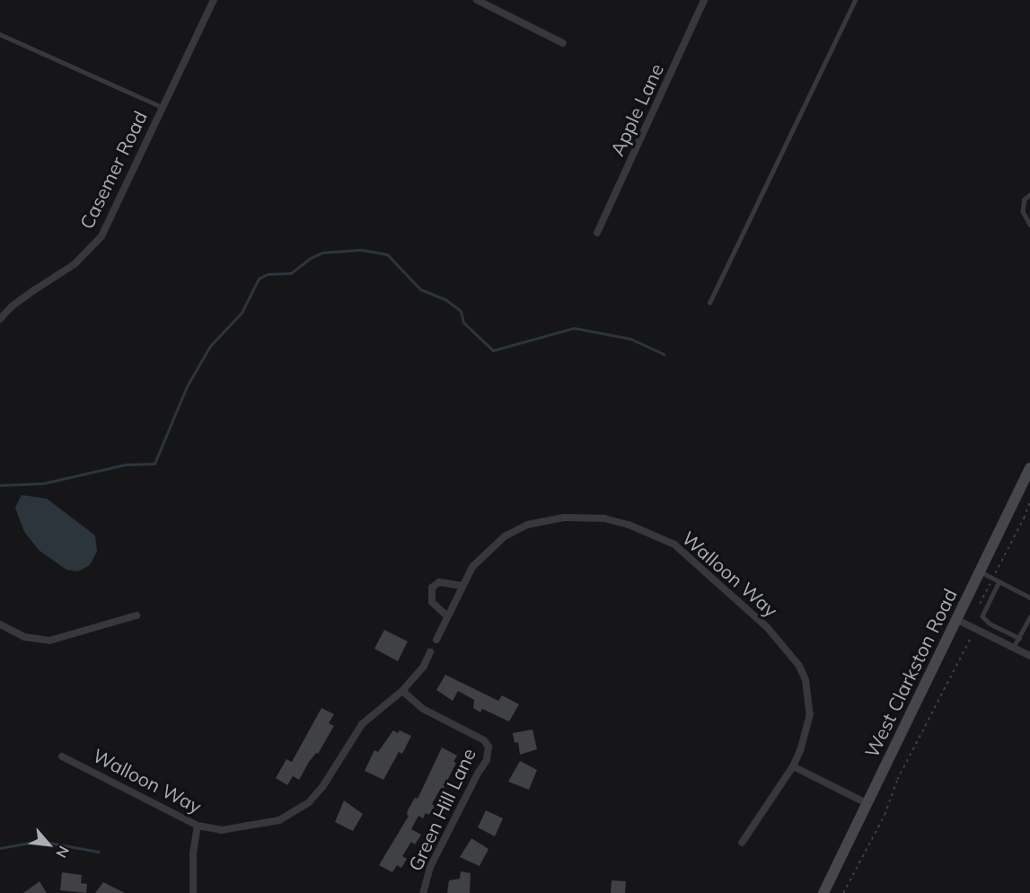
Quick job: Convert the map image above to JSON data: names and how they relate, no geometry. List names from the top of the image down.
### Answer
{
  "streets": {
    "main road": ["West Clarkston Road"],
    "street": [
      "Apple Lane",
      "Casemer Road",
      "Walloon Way",
      "Green Hill Lane"
    ]
  },
  "crossings": [
    ["Walloon Way", "Green Hill Lane"]
  ],
  "north": "bottom right"
}
